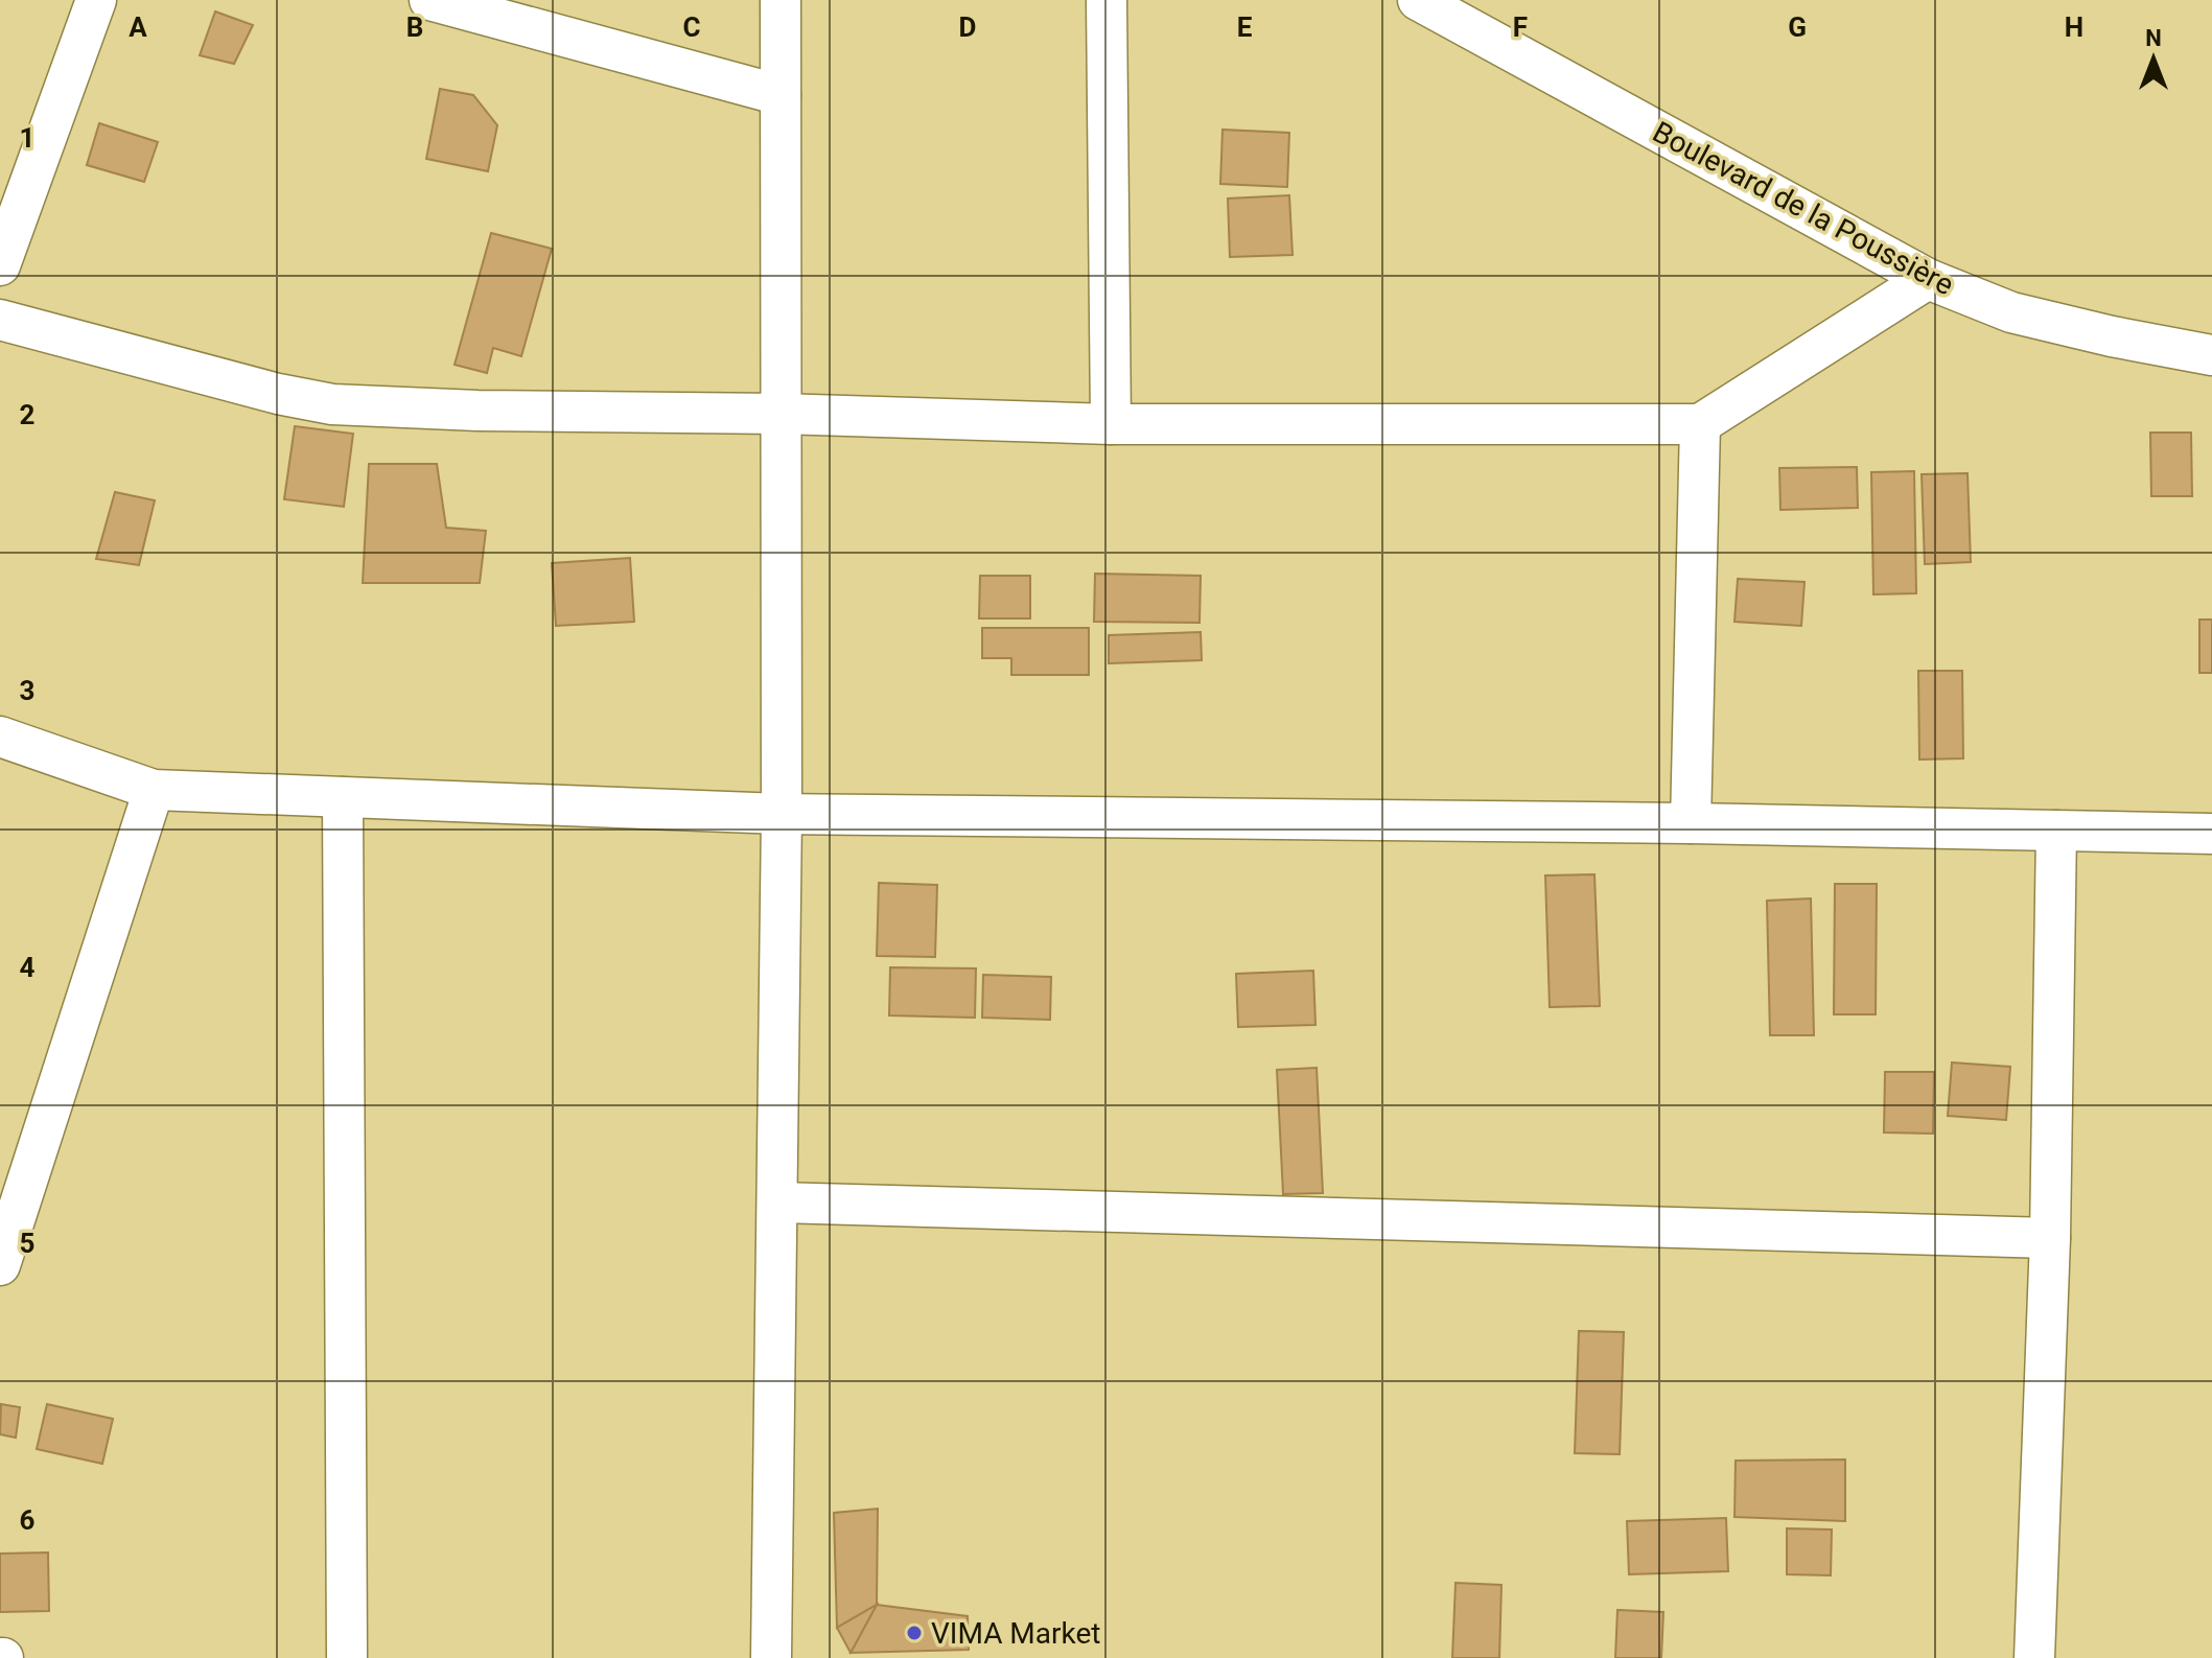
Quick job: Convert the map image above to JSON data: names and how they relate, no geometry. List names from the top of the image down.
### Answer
{
  "streets": {
    "street": ["Boulevard de la Poussière"]
  },
  "places": ["VIMA Market"],
  "north": "top",
  "grid": {
    "columns": [
      "A",
      "B",
      "C",
      "D",
      "E",
      "F",
      "G",
      "H"
    ],
    "rows": [
      "1",
      "2",
      "3",
      "4",
      "5",
      "6"
    ]
  }
}
